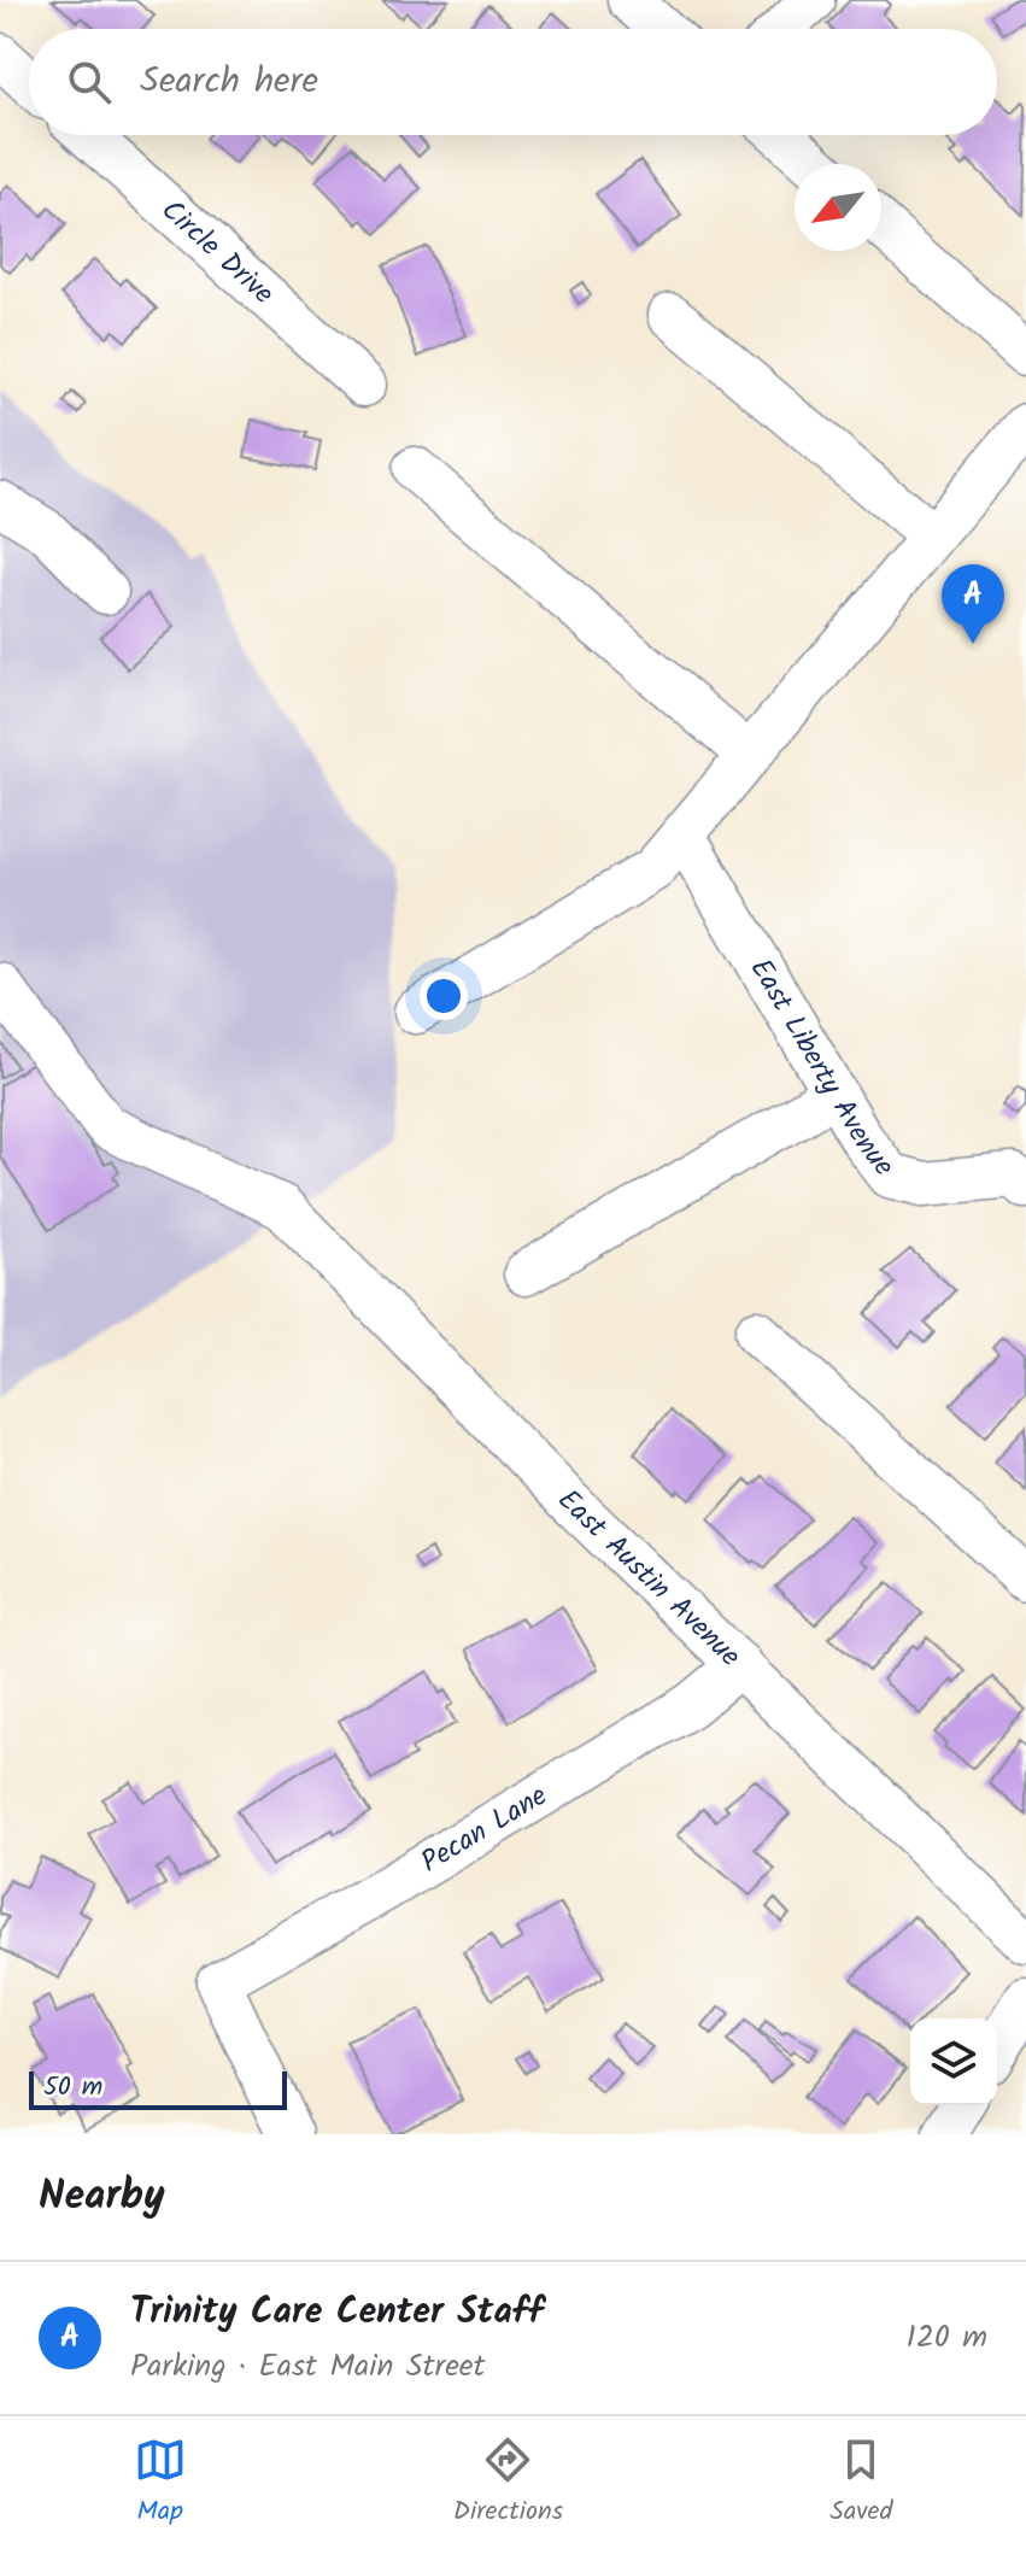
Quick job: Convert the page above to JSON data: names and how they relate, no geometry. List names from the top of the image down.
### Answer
{
  "streets": {
    "street": [
      "Circle Drive",
      "East Liberty Avenue",
      "East Austin Avenue",
      "Pecan Lane"
    ]
  },
  "crossings": [
    ["East Austin Avenue", "Pecan Lane"]
  ],
  "scale_bar": "50 m",
  "north": "bottom left",
  "page": {
    "search": "Search here",
    "pins": "A",
    "scale": "50 m",
    "heading": "Nearby",
    "list": [
      {
        "mark": "A",
        "name": "Trinity Care Center Staff",
        "note": "Parking · East Main Street",
        "value": "120 m"
      }
    ],
    "nav": ["Map", "Directions", "Saved"]
  }
}
